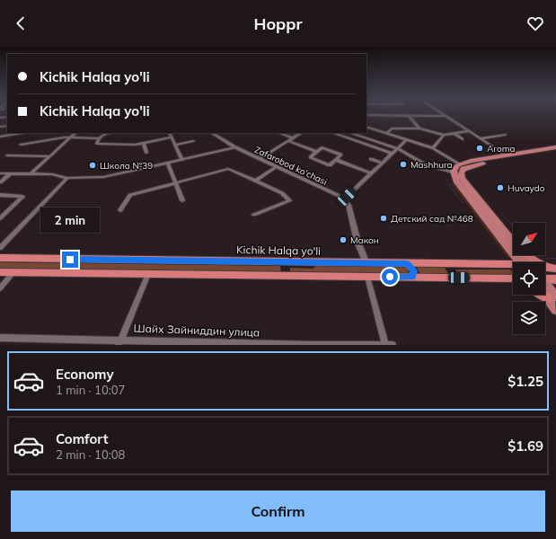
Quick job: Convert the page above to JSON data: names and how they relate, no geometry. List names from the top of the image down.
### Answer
{
  "streets": {
    "highway": ["Kichik Halqa yo'li"],
    "street": ["Zafarobod ko'chasi", "Шайх Зайниддин улица"]
  },
  "places": [
    "Aroma",
    "Mashhura",
    "Школа №39",
    "Huvaydo",
    "Детский сад №468",
    "Макон"
  ],
  "north": "top right",
  "page": {
    "header": "Hoppr",
    "banner": ["Kichik Halqa yo'li", "Kichik Halqa yo'li"],
    "bubble": "2 min",
    "list": [
      {
        "name": "Economy",
        "note": "1 min · 10:07",
        "value": "$1.25"
      },
      {
        "name": "Comfort",
        "note": "2 min · 10:08",
        "value": "$1.69"
      }
    ],
    "buttons": "Confirm"
  }
}
